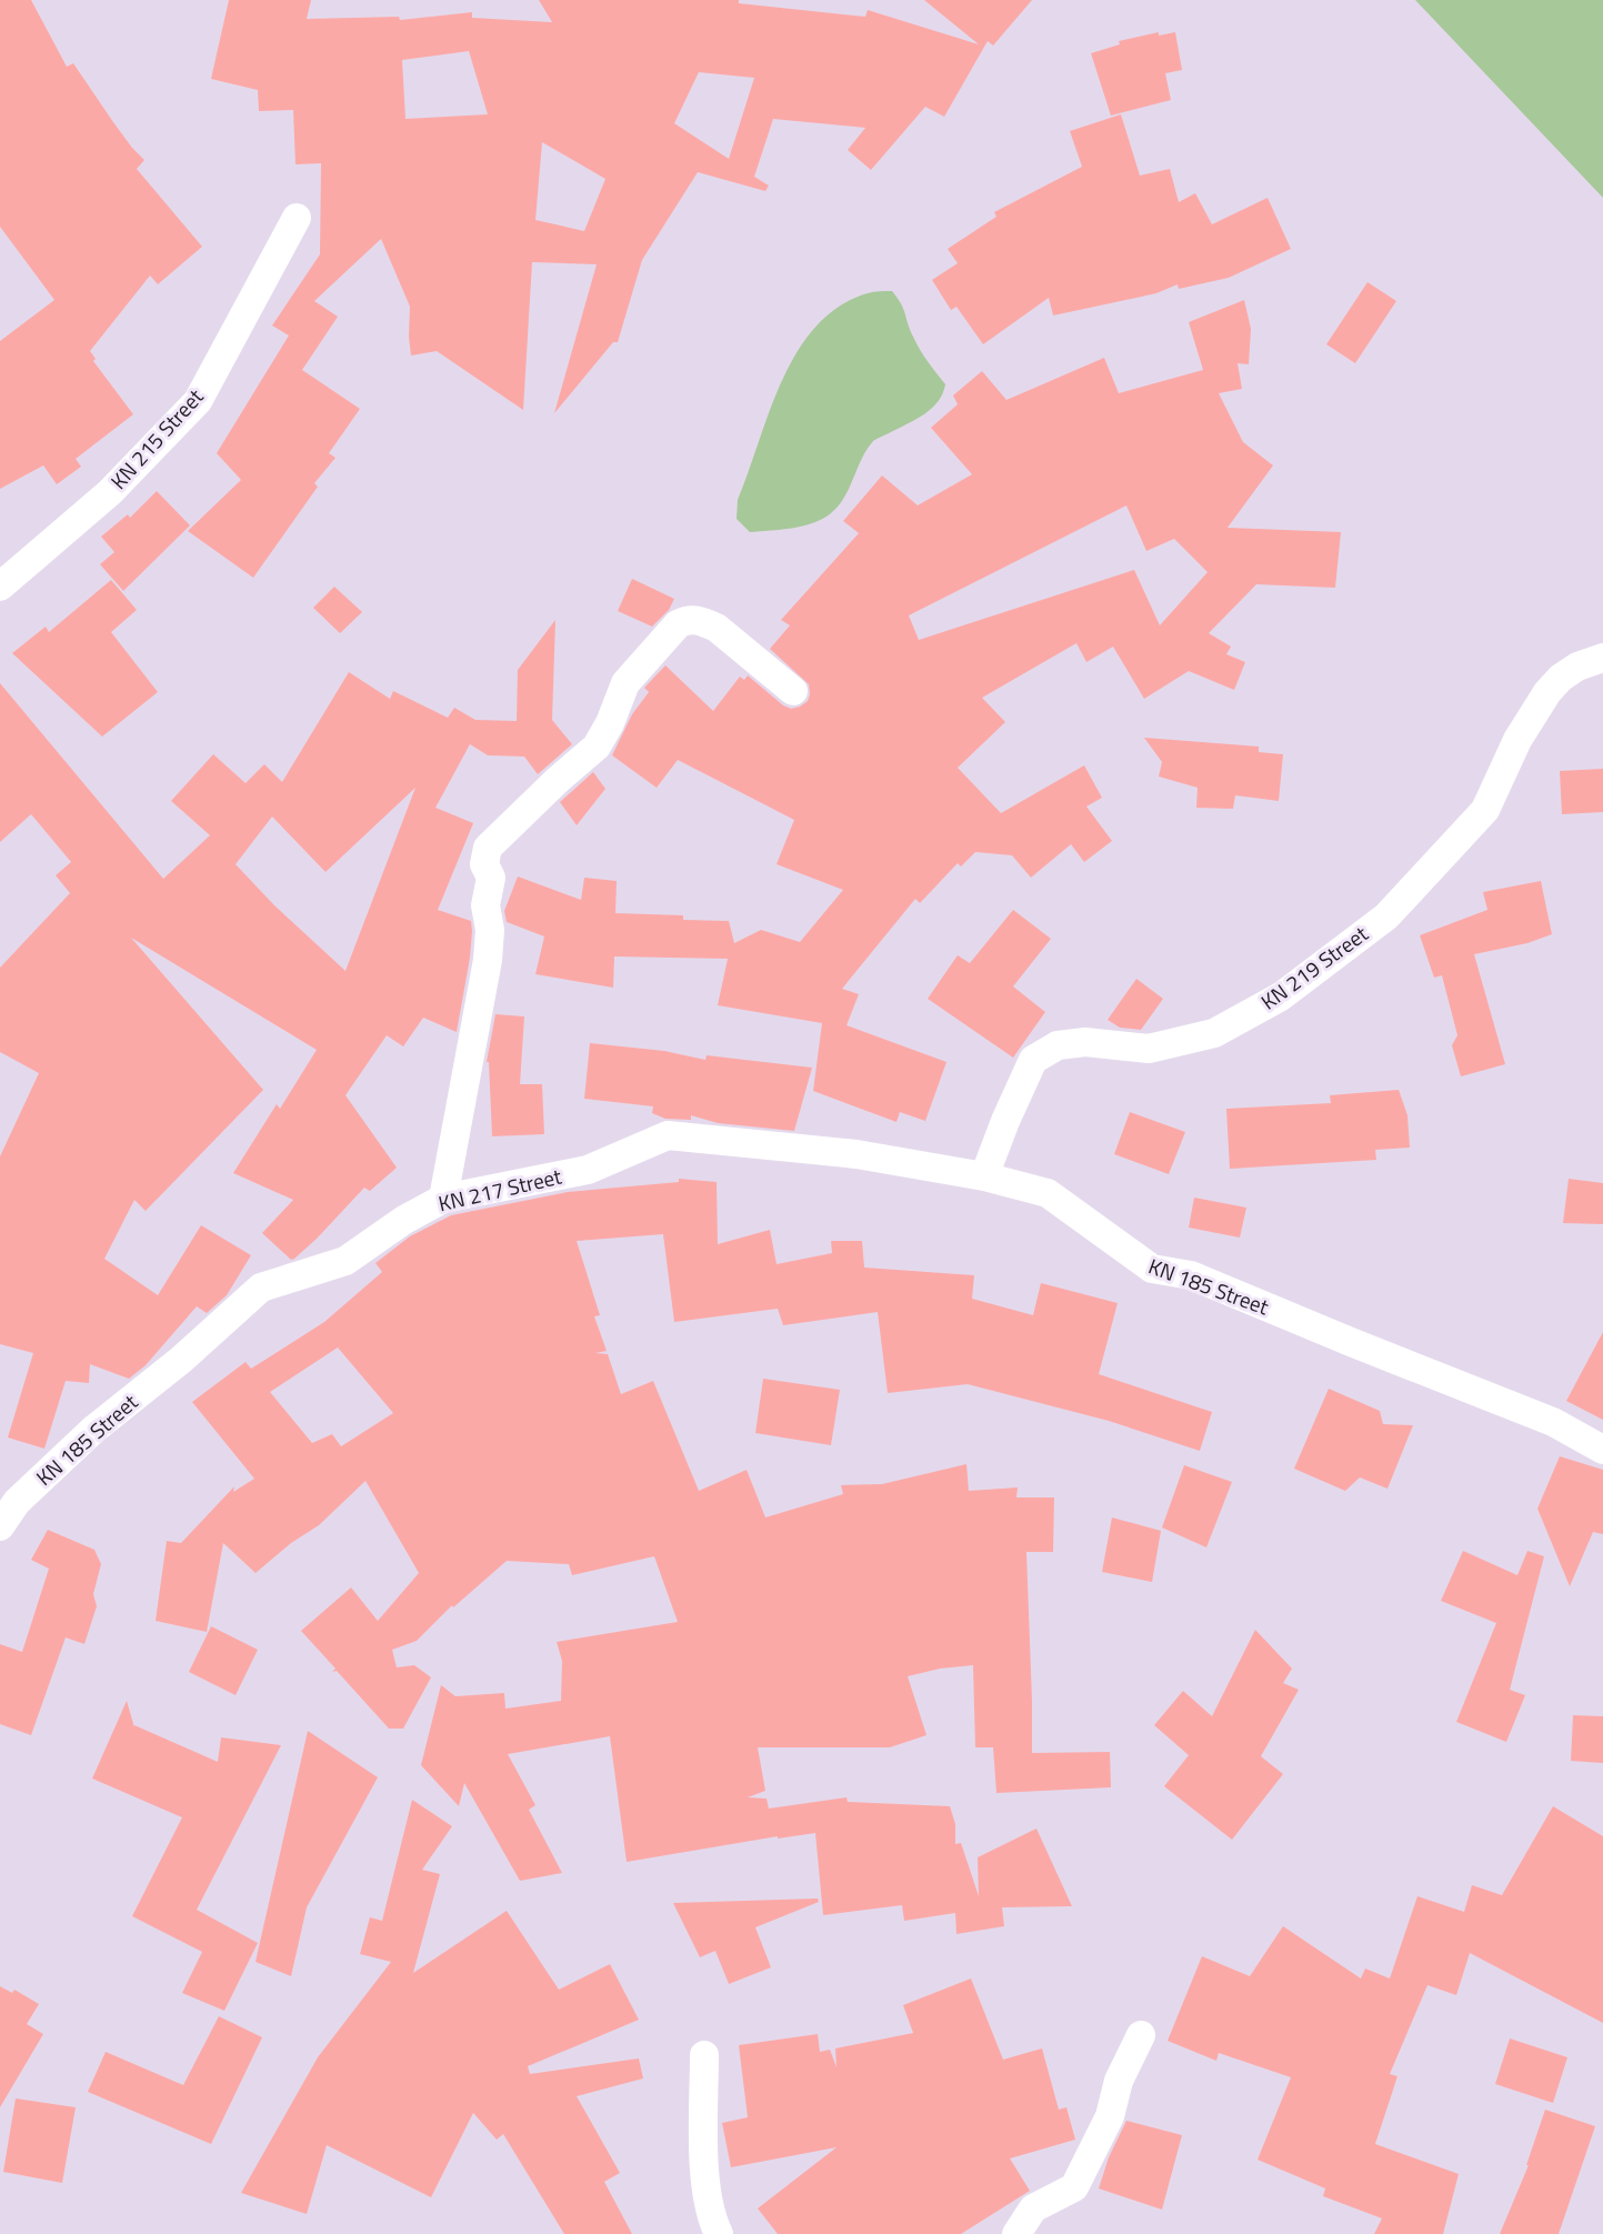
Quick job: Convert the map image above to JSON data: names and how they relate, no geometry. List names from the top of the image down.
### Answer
{
  "streets": {
    "street": [
      "KN 215 Street",
      "KN 219 Street",
      "KN 217 Street",
      "KN 185 Street"
    ]
  },
  "crossings": [
    ["KN 219 Street", "KN 185 Street"],
    ["KN 217 Street", "KN 185 Street"]
  ]
}
